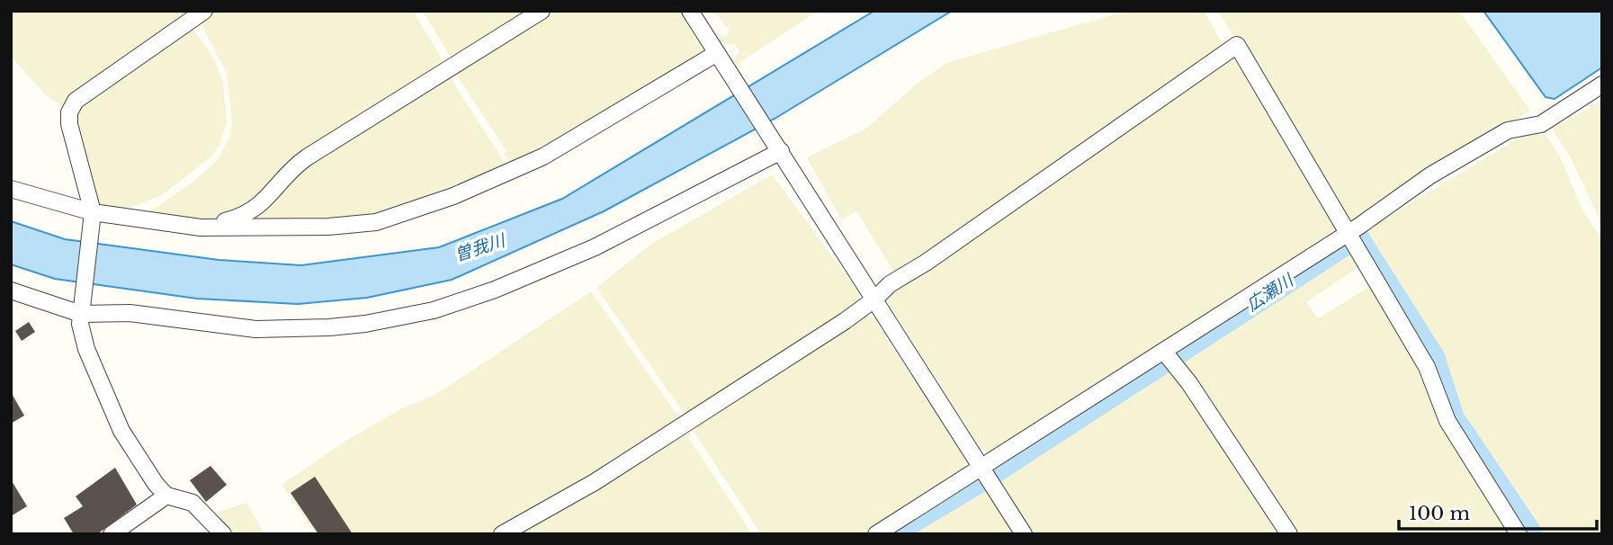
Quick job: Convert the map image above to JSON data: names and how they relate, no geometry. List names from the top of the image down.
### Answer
{
  "water": ["曽我川", "広瀬川"],
  "scale_bar": "100 m"
}
